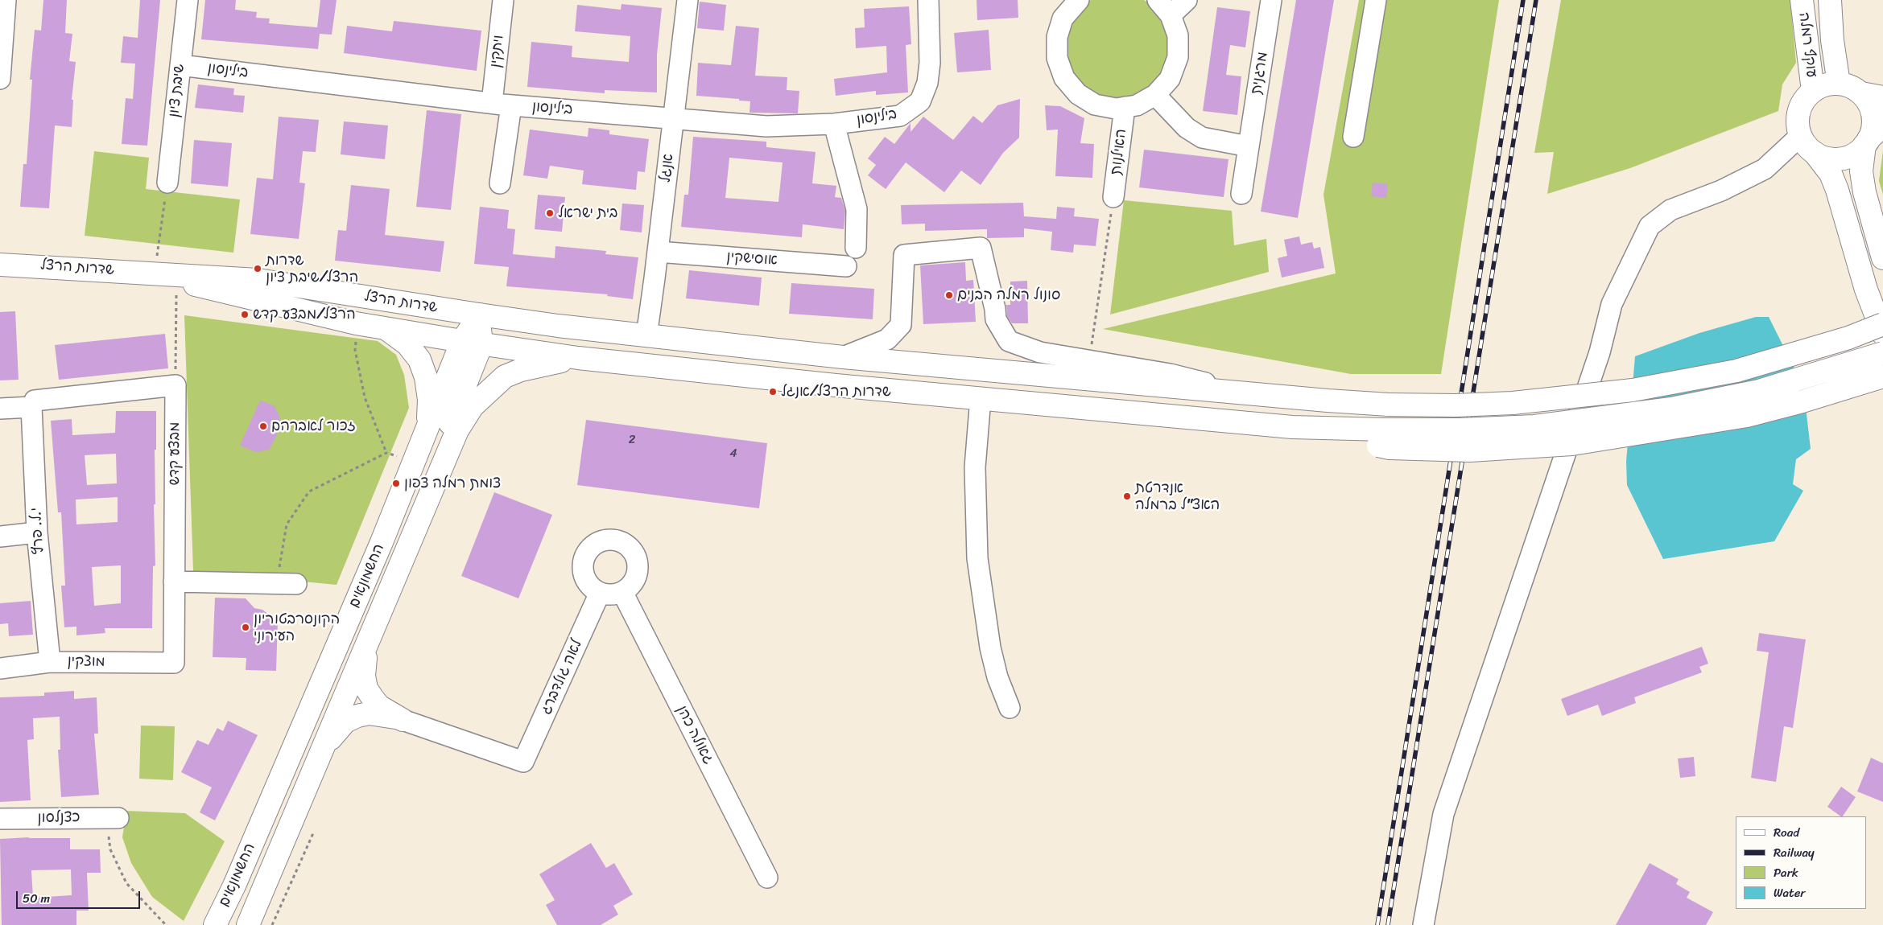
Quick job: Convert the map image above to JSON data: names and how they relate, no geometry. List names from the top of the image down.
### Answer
{
  "streets": {
    "main road": ["עוקף רמלה", "שדרות הרצל", "החשמונאים"],
    "street": [
      "ויתקין",
      "בילינסון",
      "מרגנית",
      "שיבת ציון",
      "האילנות",
      "אנגל",
      "אוסישקין",
      "מבצע קדש",
      "י.ל. פרץ",
      "מוצקין",
      "לאה גולדברג",
      "גאולה כהן",
      "כצנלסון"
    ]
  },
  "crossings": [
    ["ויתקין", "בילינסון"],
    ["בילינסון", "שיבת ציון"],
    ["בילינסון", "אנגל"],
    ["אנגל", "אוסישקין"],
    ["אנגל", "שדרות הרצל"],
    ["שדרות הרצל", "החשמונאים"],
    ["מבצע קדש", "מוצקין"],
    ["י.ל. פרץ", "מוצקין"],
    ["לאה גולדברג", "גאולה כהן"]
  ],
  "places": [
    "בית ישראל",
    "שדרות הרצל/שיבת ציון",
    "סונול רמלה הבנים",
    "הרצל/מבצע קדש",
    "שדרות הרצל/אנגל",
    "זכור לאברהם",
    "צומת רמלה צפון",
    "אנדרטת האצ\"ל ברמלה",
    "הקונסרבטוריון העירוני"
  ],
  "house_numbers": ["2", "4"],
  "legend": [
    "Road",
    "Railway",
    "Park",
    "Water"
  ],
  "scale_bar": "50 m"
}
